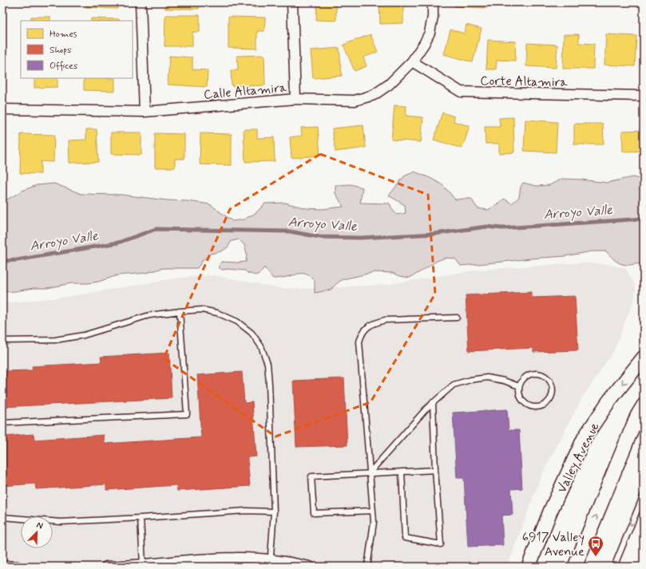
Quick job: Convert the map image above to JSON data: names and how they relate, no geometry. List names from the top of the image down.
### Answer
{
  "streets": {
    "main road": ["Valley Avenue"],
    "street": ["Corte Altamira", "Calle Altamira"]
  },
  "crossings": [
    ["Corte Altamira", "Calle Altamira"]
  ],
  "water": ["Arroyo Valle"],
  "places": {
    "bus stop": ["6917 Valley Avenue"]
  },
  "legend": ["Homes", "Shops", "Offices"],
  "north": "top right"
}
